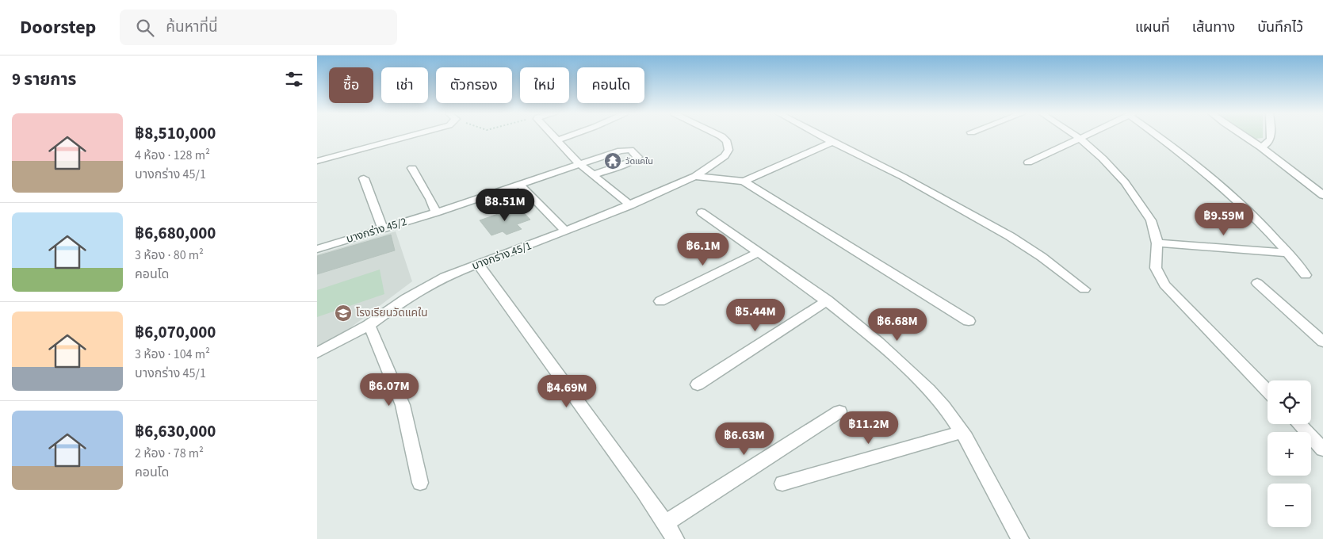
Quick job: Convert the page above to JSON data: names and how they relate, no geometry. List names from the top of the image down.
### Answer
{
  "streets": {
    "street": ["บางกร่าง 45/2", "บางกร่าง 45/1"]
  },
  "places": {
    "temple": ["วัดแคใน"],
    "school or university": ["โรงเรียนวัดแคใน"]
  },
  "page": {
    "header": "Doorstep",
    "search": "ค้นหาที่นี่",
    "nav": ["แผนที่", "เส้นทาง", "บันทึกไว้"],
    "heading": "9 รายการ",
    "chip": [
      "ซื้อ",
      "เช่า",
      "ตัวกรอง",
      "ใหม่",
      "คอนโด"
    ],
    "list": [
      {
        "name": "฿8,510,000",
        "note": "4 ห้อง · 128 m² · บางกร่าง 45/1"
      },
      {
        "name": "฿6,680,000",
        "note": "3 ห้อง · 80 m² · คอนโด"
      },
      {
        "name": "฿6,070,000",
        "note": "3 ห้อง · 104 m² · บางกร่าง 45/1"
      },
      {
        "name": "฿6,630,000",
        "note": "2 ห้อง · 78 m² · คอนโด"
      }
    ],
    "price": [
      "฿8.51M",
      "฿9.59M",
      "฿6.1M",
      "฿5.44M",
      "฿6.68M",
      "฿6.07M",
      "฿4.69M",
      "฿11.2M",
      "฿6.63M"
    ],
    "map_buttons": ["+", "−"]
  }
}
